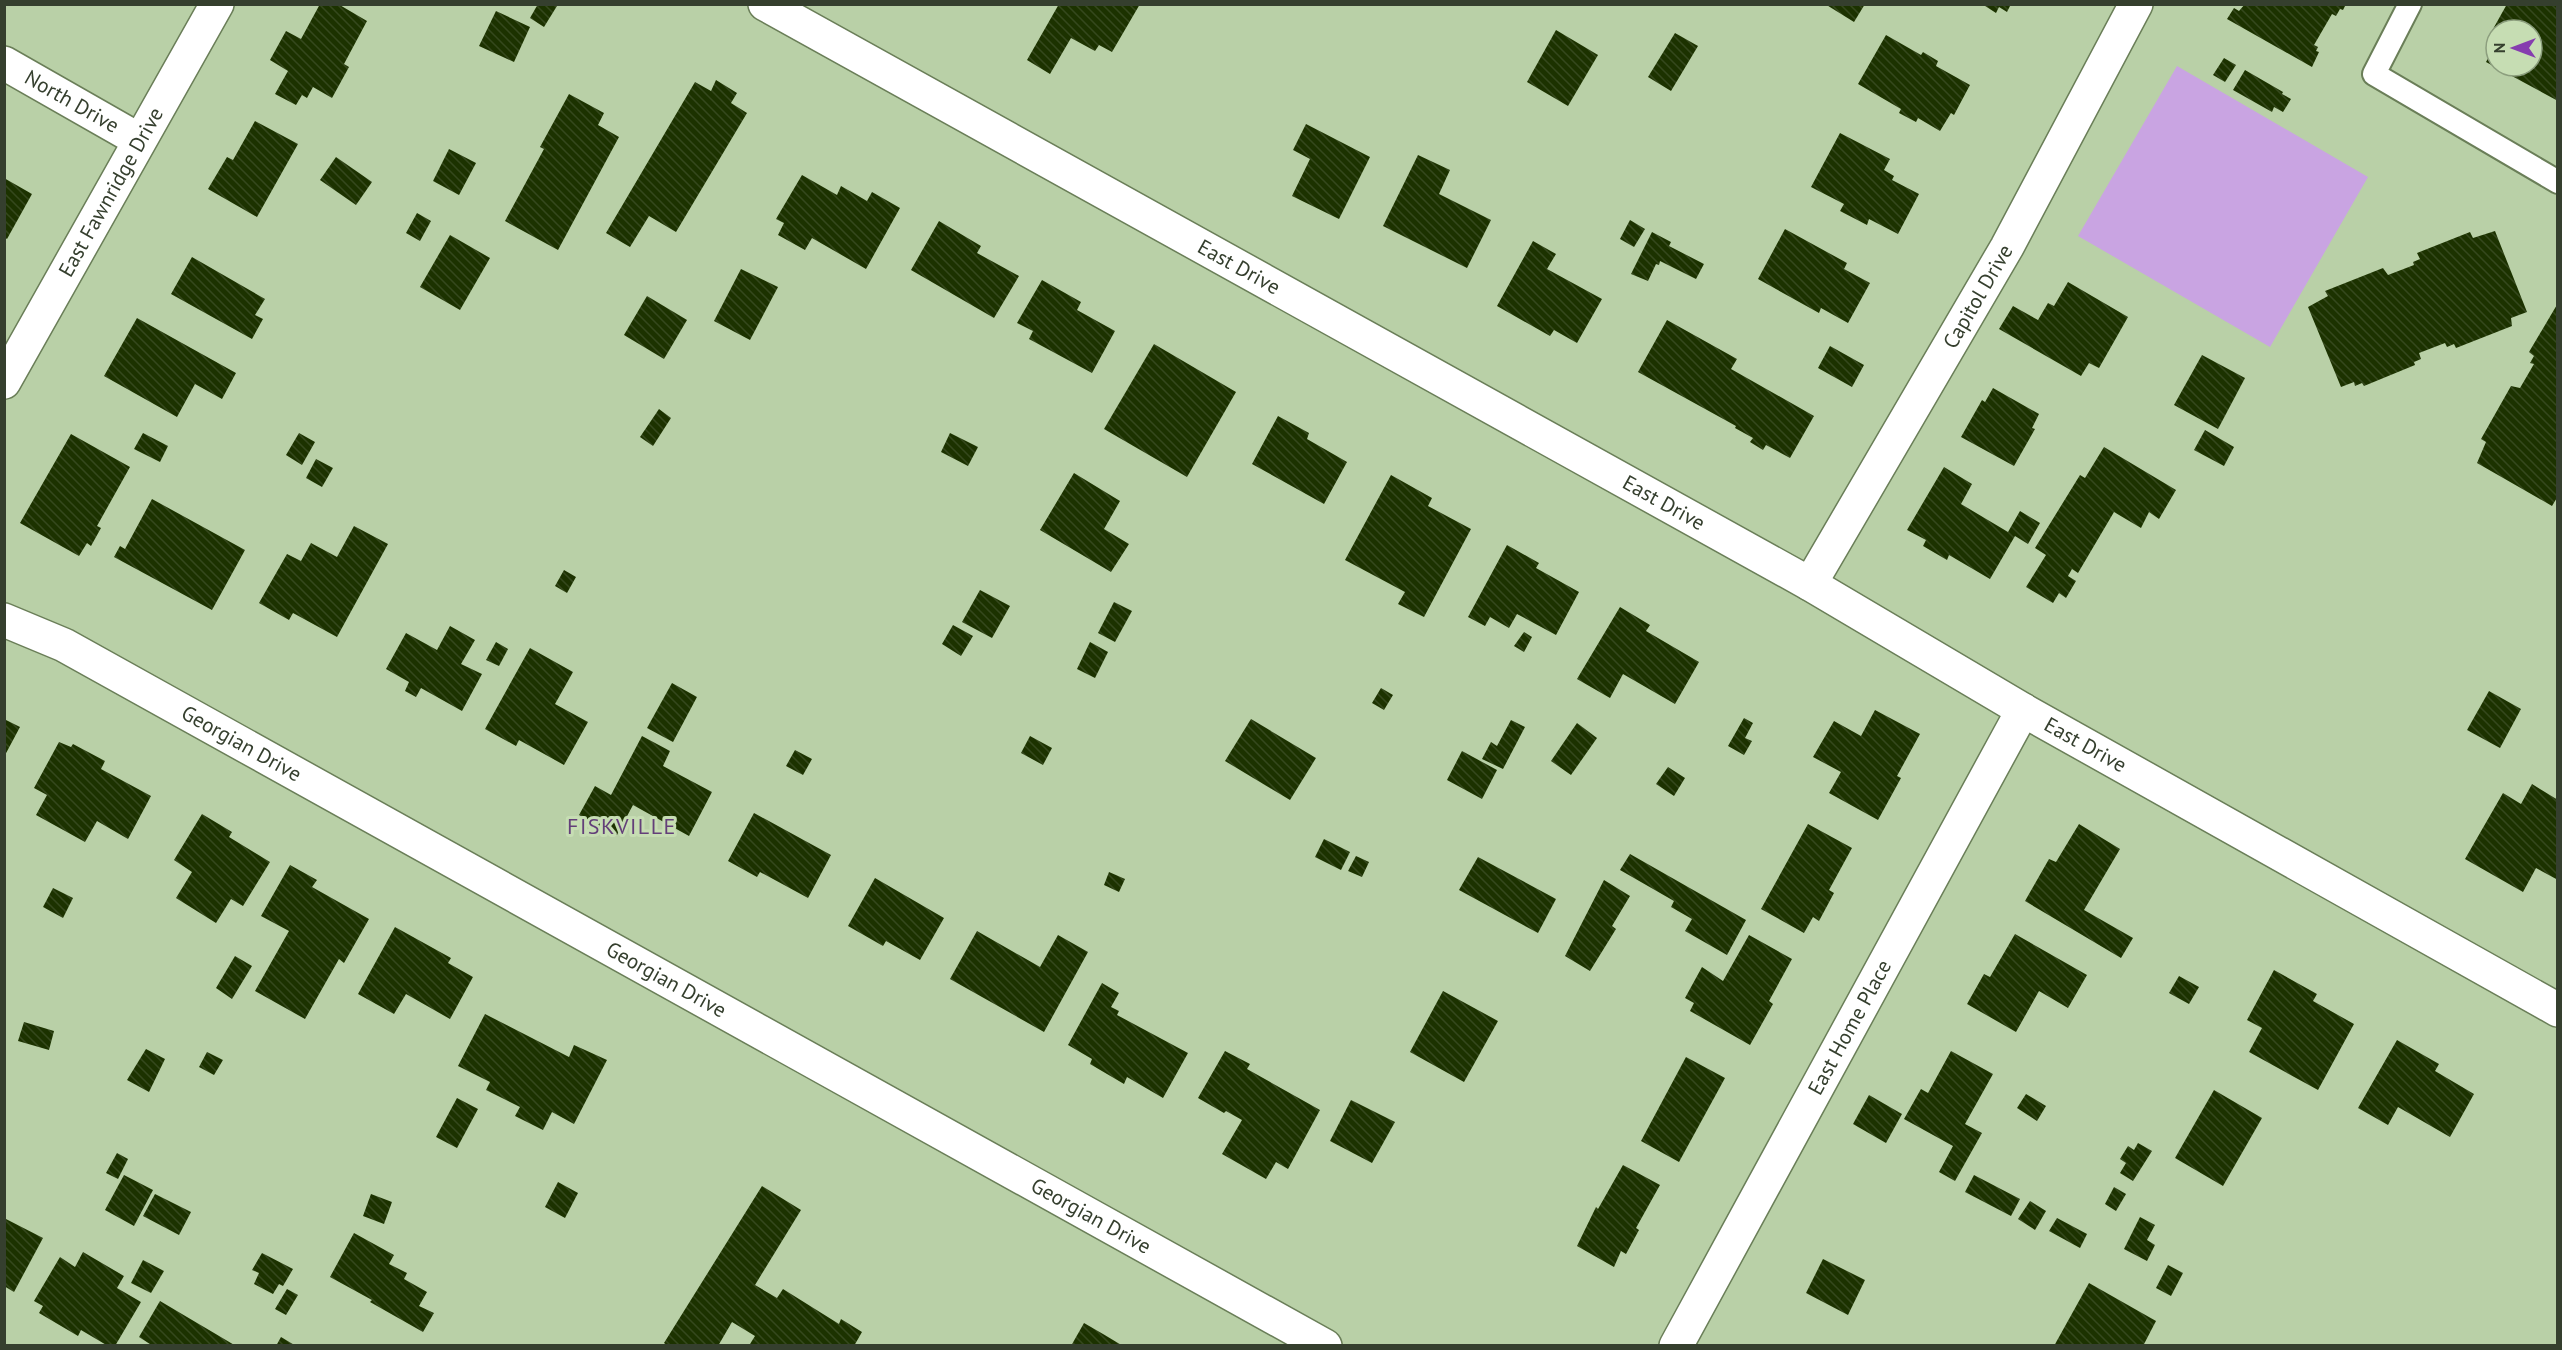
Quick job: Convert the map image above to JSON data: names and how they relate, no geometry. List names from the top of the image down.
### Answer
{
  "streets": {
    "street": [
      "North Drive",
      "East Fawnridge Drive",
      "East Drive",
      "Capitol Drive",
      "Georgian Drive",
      "East Home Place"
    ]
  },
  "crossings": [
    ["North Drive", "East Fawnridge Drive"],
    ["East Drive", "Capitol Drive"],
    ["East Drive", "East Home Place"]
  ],
  "districts": ["FISKVILLE"],
  "north": "left"
}
